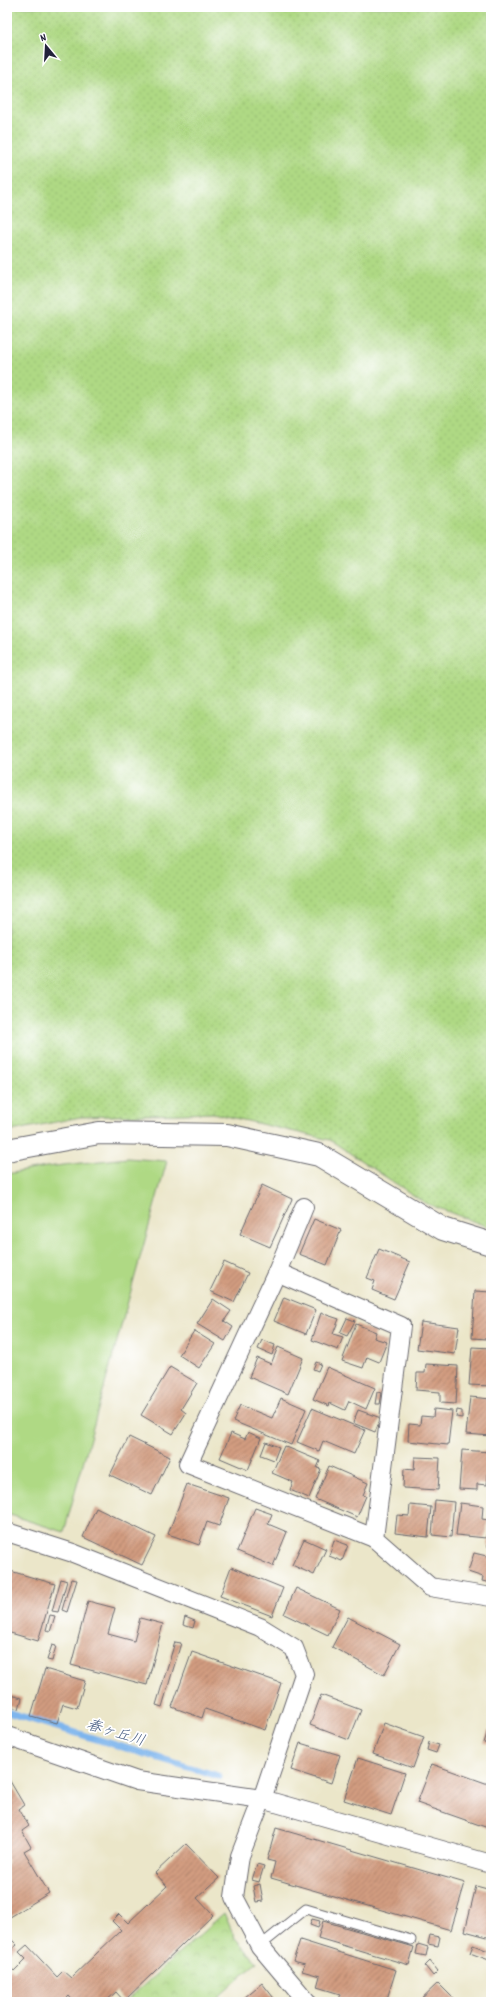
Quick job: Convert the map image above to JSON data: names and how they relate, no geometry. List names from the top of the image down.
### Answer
{
  "water": ["春ヶ丘川"],
  "north": "top"
}
